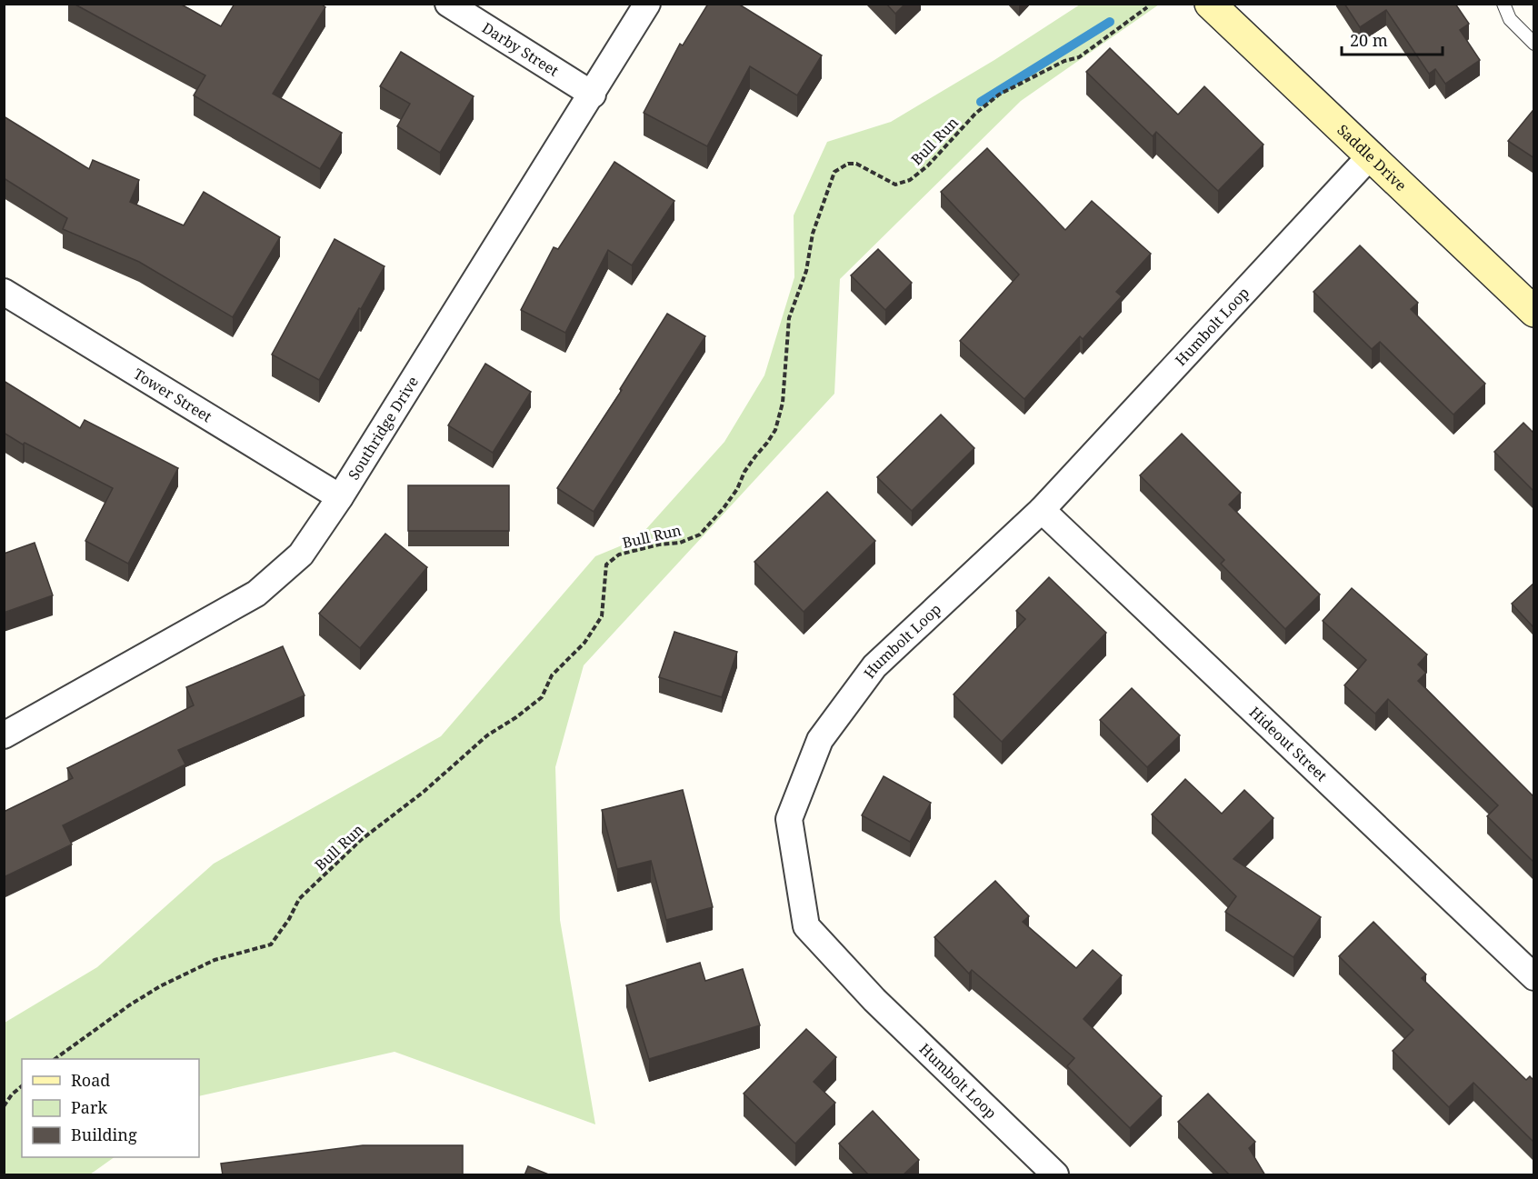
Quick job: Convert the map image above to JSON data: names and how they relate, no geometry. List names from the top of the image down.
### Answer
{
  "streets": {
    "street": [
      "Darby Street",
      "Saddle Drive",
      "Humbolt Loop",
      "Tower Street",
      "Southridge Drive",
      "Hideout Street"
    ],
    "path": ["Bull Run"]
  },
  "crossings": [
    ["Darby Street", "Southridge Drive"],
    ["Saddle Drive", "Humbolt Loop"],
    ["Humbolt Loop", "Hideout Street"],
    ["Tower Street", "Southridge Drive"]
  ],
  "legend": ["Road", "Park", "Building"],
  "scale_bar": "20 m"
}
